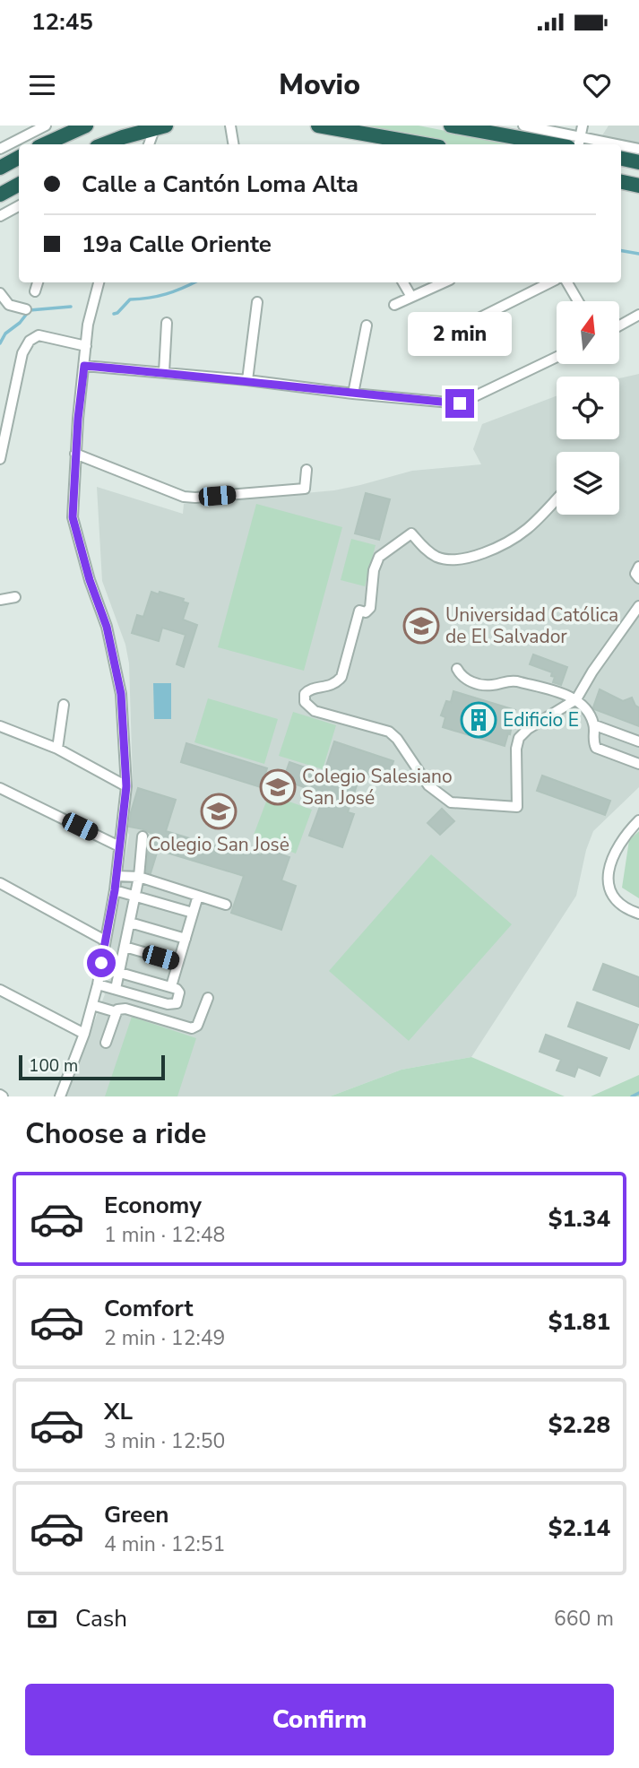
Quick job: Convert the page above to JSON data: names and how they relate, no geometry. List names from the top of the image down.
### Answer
{
  "places": {
    "school or university": ["Universidad Católica de El Salvador", "Colegio Salesiano San José", "Colegio San Josė"],
    "building": ["Edificio E"]
  },
  "scale_bar": "100 m",
  "north": "top",
  "page": {
    "status": "12:45",
    "header": "Movio",
    "banner": ["Calle a Cantón Loma Alta", "19a Calle Oriente"],
    "bubble": "2 min",
    "scale": "100 m",
    "heading": "Choose a ride",
    "list": [
      {
        "name": "Economy",
        "note": "1 min · 12:48",
        "value": "$1.34"
      },
      {
        "name": "Comfort",
        "note": "2 min · 12:49",
        "value": "$1.81"
      },
      {
        "name": "XL",
        "note": "3 min · 12:50",
        "value": "$2.28"
      },
      {
        "name": "Green",
        "note": "4 min · 12:51",
        "value": "$2.14"
      }
    ],
    "pay": ["Cash", "660 m"],
    "buttons": "Confirm"
  }
}
